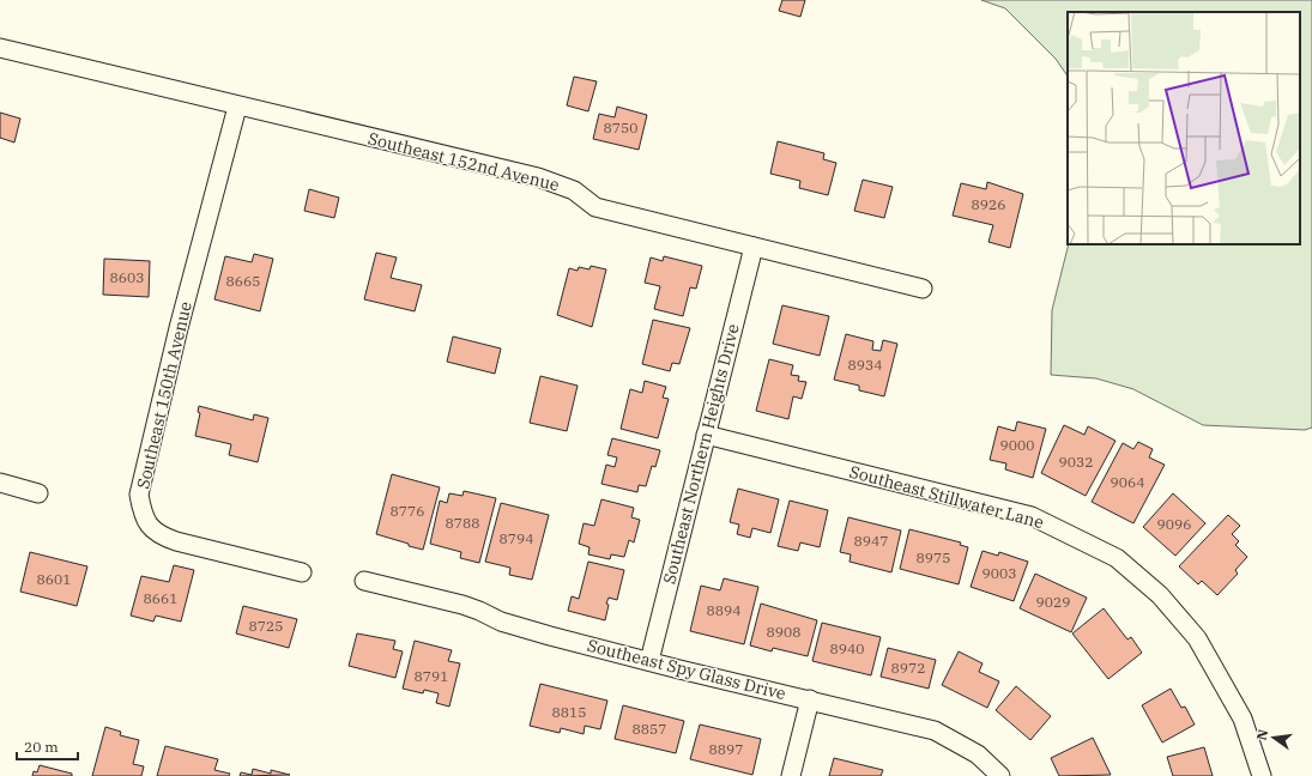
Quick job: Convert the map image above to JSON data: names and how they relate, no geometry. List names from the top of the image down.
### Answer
{
  "streets": {
    "street": [
      "Southeast 152nd Avenue",
      "Southeast 150th Avenue",
      "Southeast Northern Heights Drive",
      "Southeast Stillwater Lane",
      "Southeast Spy Glass Drive"
    ]
  },
  "crossings": [
    ["Southeast 152nd Avenue", "Southeast 150th Avenue"],
    ["Southeast 152nd Avenue", "Southeast Northern Heights Drive"],
    ["Southeast Northern Heights Drive", "Southeast Stillwater Lane"],
    ["Southeast Northern Heights Drive", "Southeast Spy Glass Drive"]
  ],
  "house_numbers": [
    "8750",
    "8926",
    "8603",
    "8665",
    "8934",
    "9000",
    "9032",
    "9064",
    "8776",
    "8788",
    "9096",
    "8794",
    "8947",
    "8975",
    "9003",
    "8601",
    "8661",
    "9029",
    "8894",
    "8725",
    "8908",
    "8940",
    "8972",
    "8791",
    "8815",
    "8857",
    "8897"
  ],
  "scale_bar": "20 m",
  "north": "left"
}
